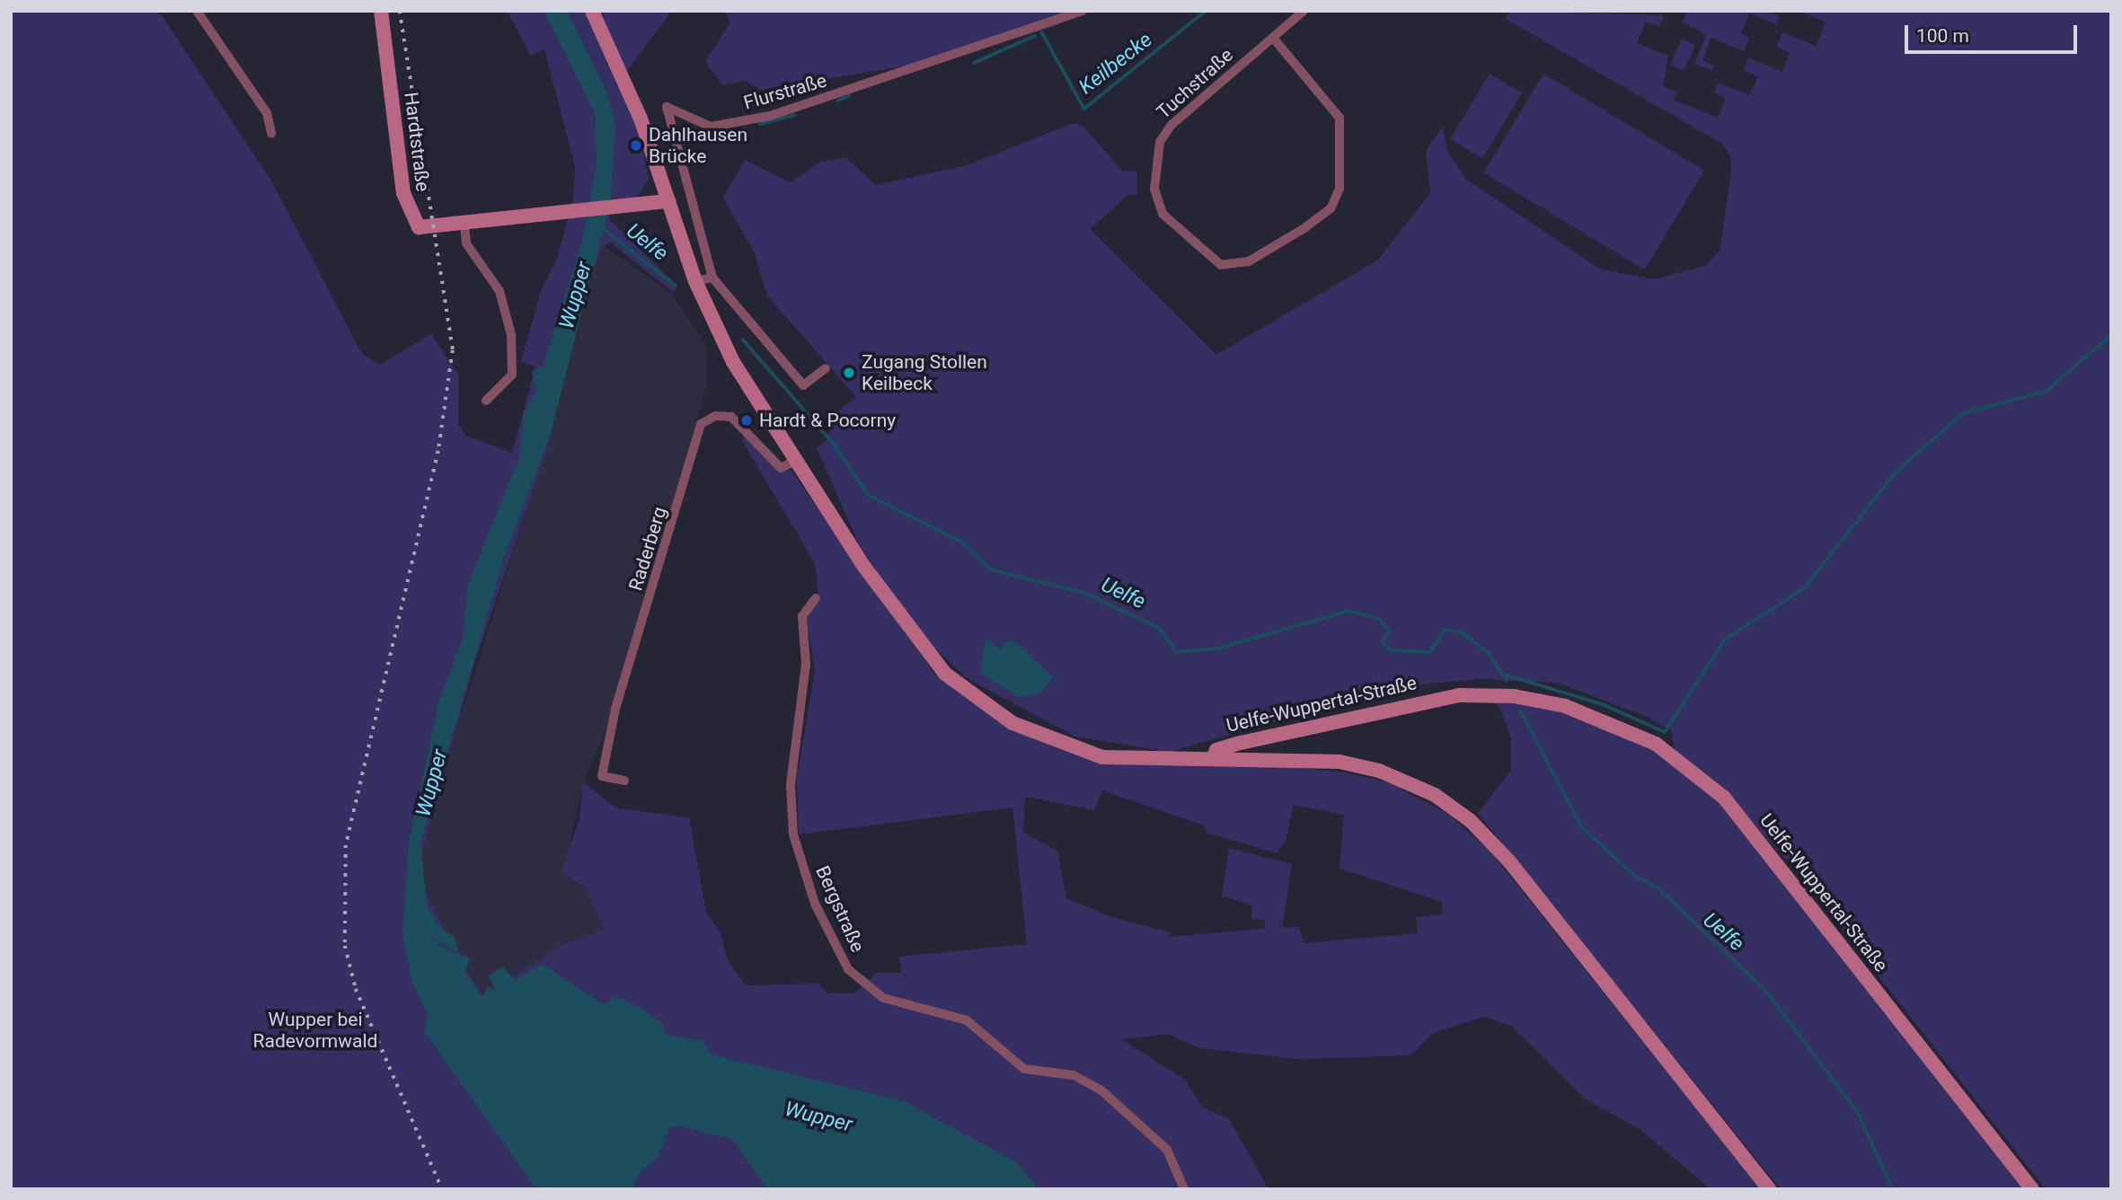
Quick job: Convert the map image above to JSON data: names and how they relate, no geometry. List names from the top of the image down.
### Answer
{
  "streets": {
    "main road": ["Hardtstraße", "Uelfe-Wuppertal-Straße"],
    "street": [
      "Tuchstraße",
      "Flurstraße",
      "Raderberg",
      "Bergstraße"
    ]
  },
  "crossings": [
    ["Hardtstraße", "Uelfe-Wuppertal-Straße"],
    ["Raderberg", "Uelfe-Wuppertal-Straße"]
  ],
  "water": ["Keilbecke", "Uelfe", "Wupper"],
  "parks": ["Wupper bei Radevormwald"],
  "places": ["Dahlhausen Brücke", "Zugang Stollen Keilbeck", "Hardt & Pocorny"],
  "scale_bar": "100 m"
}
